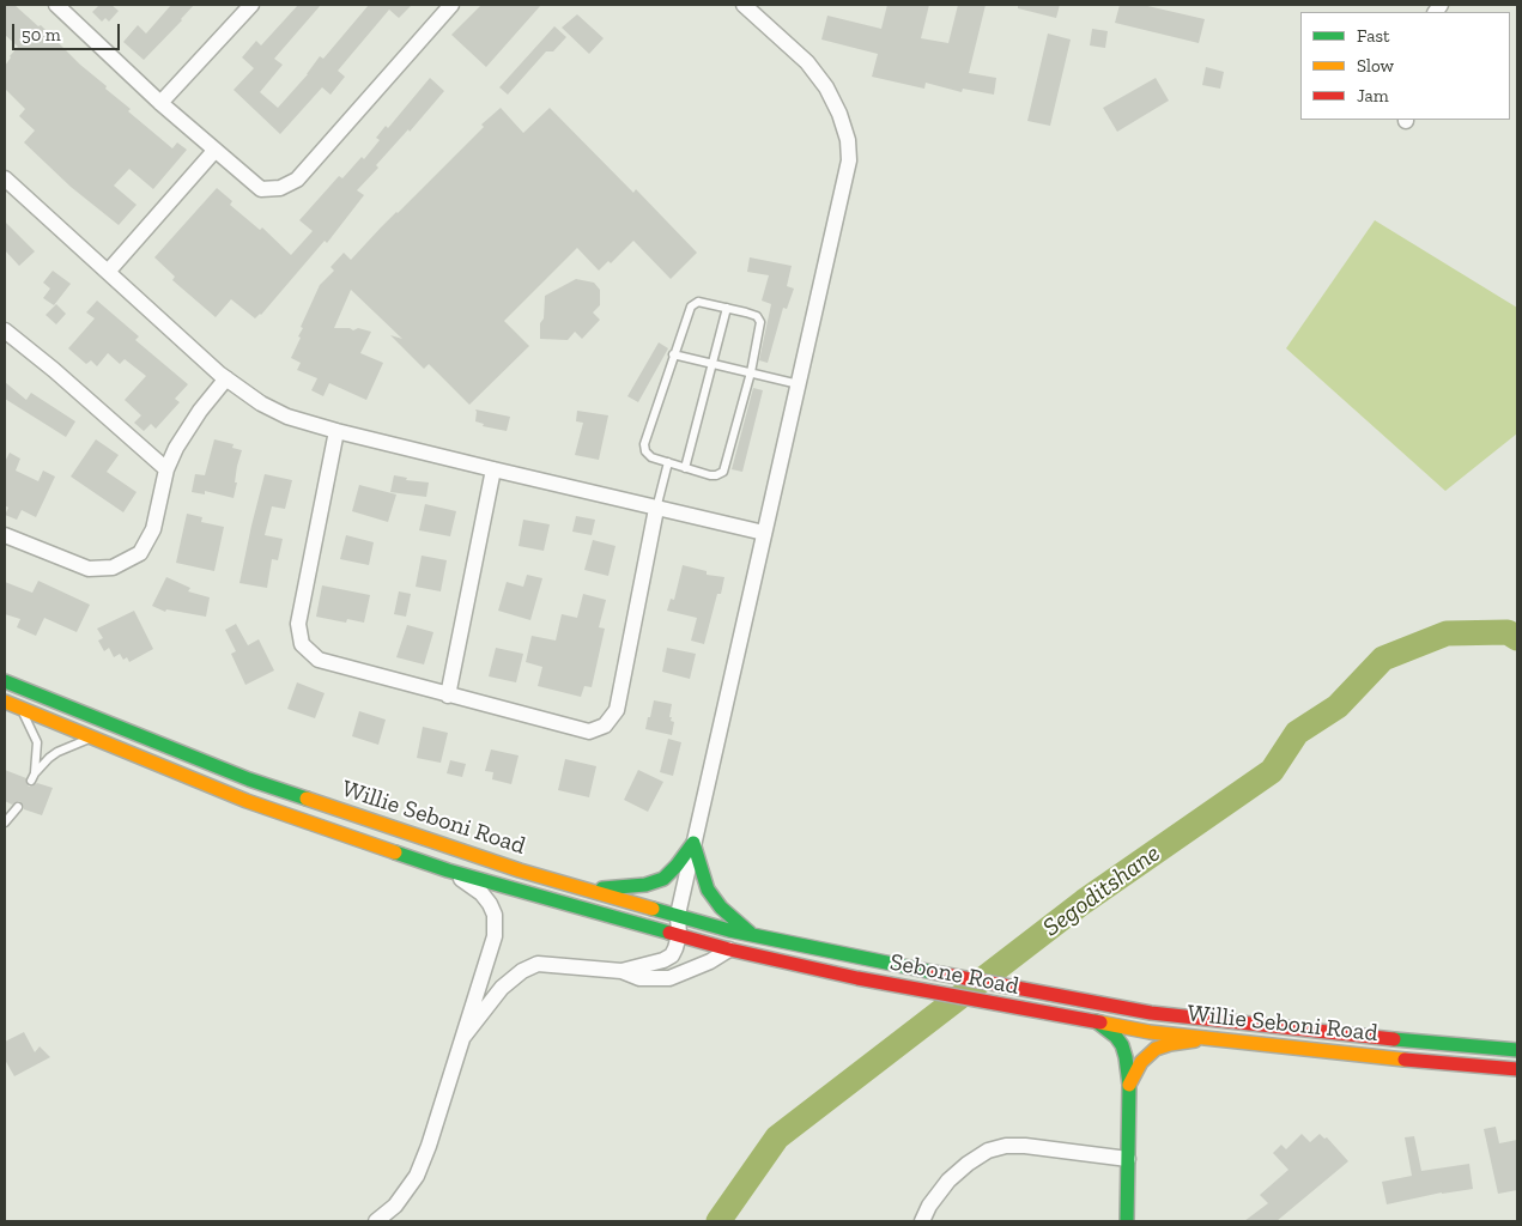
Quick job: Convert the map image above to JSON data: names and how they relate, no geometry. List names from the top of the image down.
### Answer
{
  "streets": {
    "main road": ["Willie Seboni Road", "Sebone Road"]
  },
  "crossings": [
    ["Willie Seboni Road", "Sebone Road"]
  ],
  "water": ["Segoditshane"],
  "legend": ["Fast", "Slow", "Jam"],
  "scale_bar": "50 m"
}
